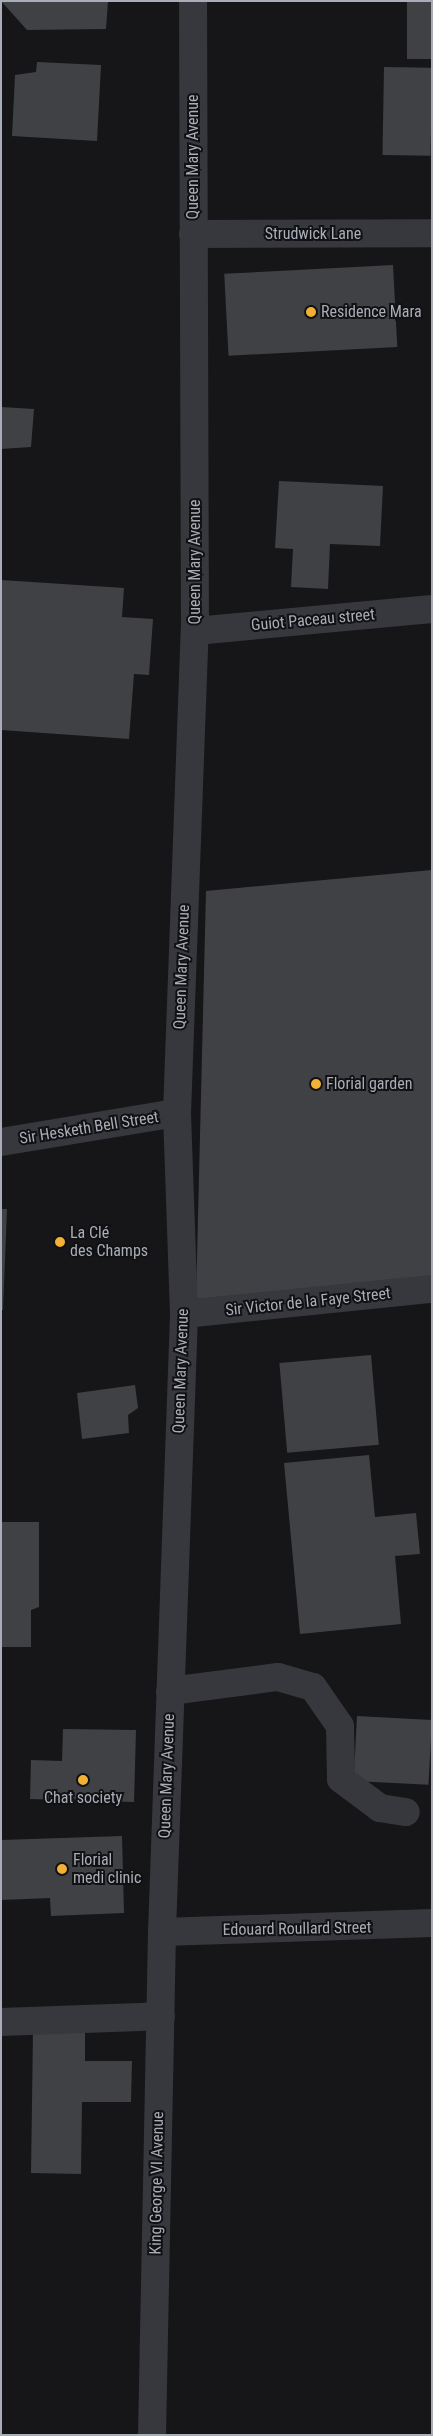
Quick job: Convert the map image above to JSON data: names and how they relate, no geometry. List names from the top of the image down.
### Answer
{
  "streets": {
    "street": [
      "Queen Mary Avenue",
      "Strudwick Lane",
      "Guiot Paceau street",
      "Sir Hesketh Bell Street",
      "Sir Victor de la Faye Street",
      "Edouard Roullard Street",
      "King George VI Avenue"
    ]
  },
  "crossings": [
    ["Queen Mary Avenue", "Strudwick Lane"],
    ["Queen Mary Avenue", "Guiot Paceau street"],
    ["Queen Mary Avenue", "Sir Hesketh Bell Street"],
    ["Queen Mary Avenue", "Sir Victor de la Faye Street"],
    ["Queen Mary Avenue", "Edouard Roullard Street"],
    ["Queen Mary Avenue", "King George VI Avenue"],
    ["Edouard Roullard Street", "King George VI Avenue"]
  ],
  "places": [
    "Residence Mara",
    "Florial garden",
    "La Clé des Champs",
    "Chat society",
    "Florial medi clinic"
  ]
}
